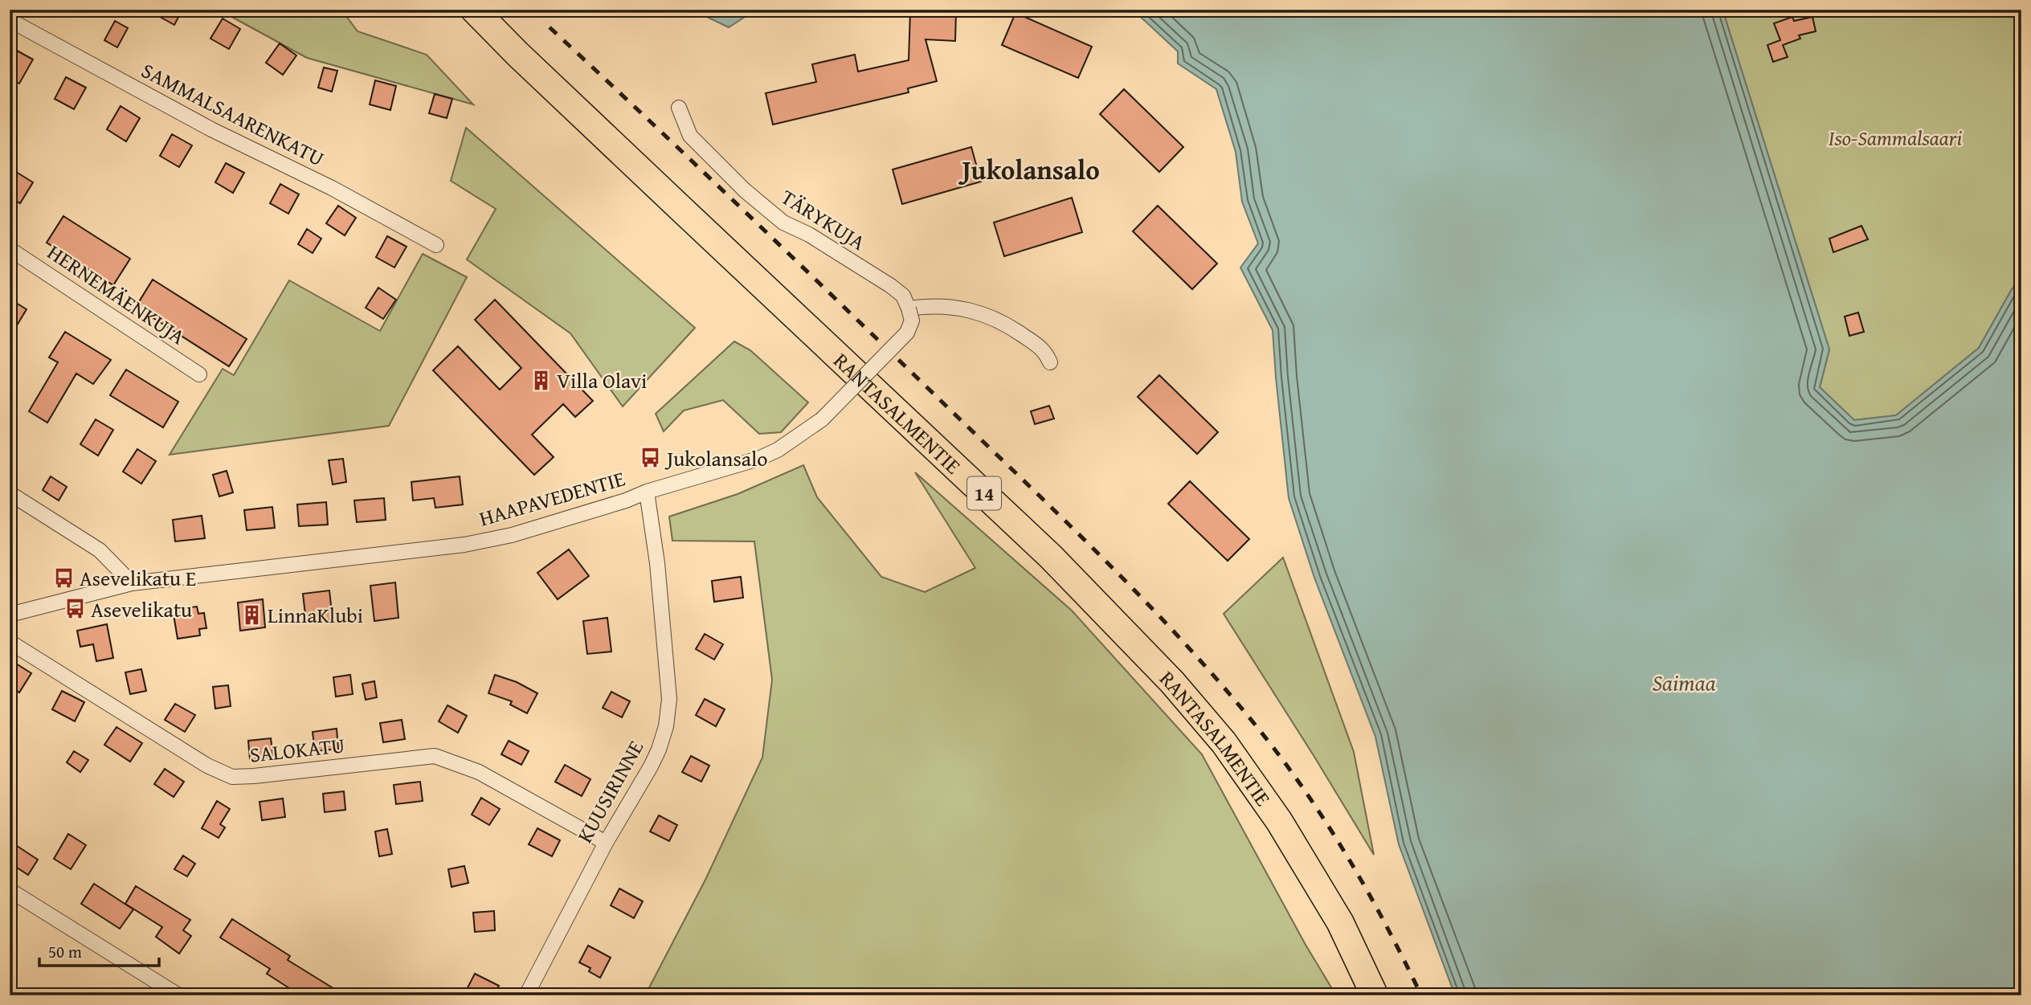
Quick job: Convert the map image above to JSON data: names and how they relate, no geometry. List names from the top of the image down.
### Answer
{
  "streets": {
    "highway": ["RANTASALMENTIE", "14"],
    "street": [
      "SAMMALSAARENKATU",
      "TÄRYKUJA",
      "HERNEMÄENKUJA",
      "HAAPAVEDENTIE",
      "SALOKATU",
      "KUUSIRINNE"
    ]
  },
  "crossings": [
    ["TÄRYKUJA", "HAAPAVEDENTIE"],
    ["HAAPAVEDENTIE", "KUUSIRINNE"],
    ["SALOKATU", "KUUSIRINNE"]
  ],
  "districts": ["Jukolansalo"],
  "water": ["Saimaa"],
  "parks": ["Iso-Sammalsaari"],
  "places": {
    "building": ["Villa Olavi", "LinnaKlubi"],
    "bus stop": ["Jukolansalo", "Asevelikatu E", "Asevelikatu"]
  },
  "scale_bar": "50 m"
}
